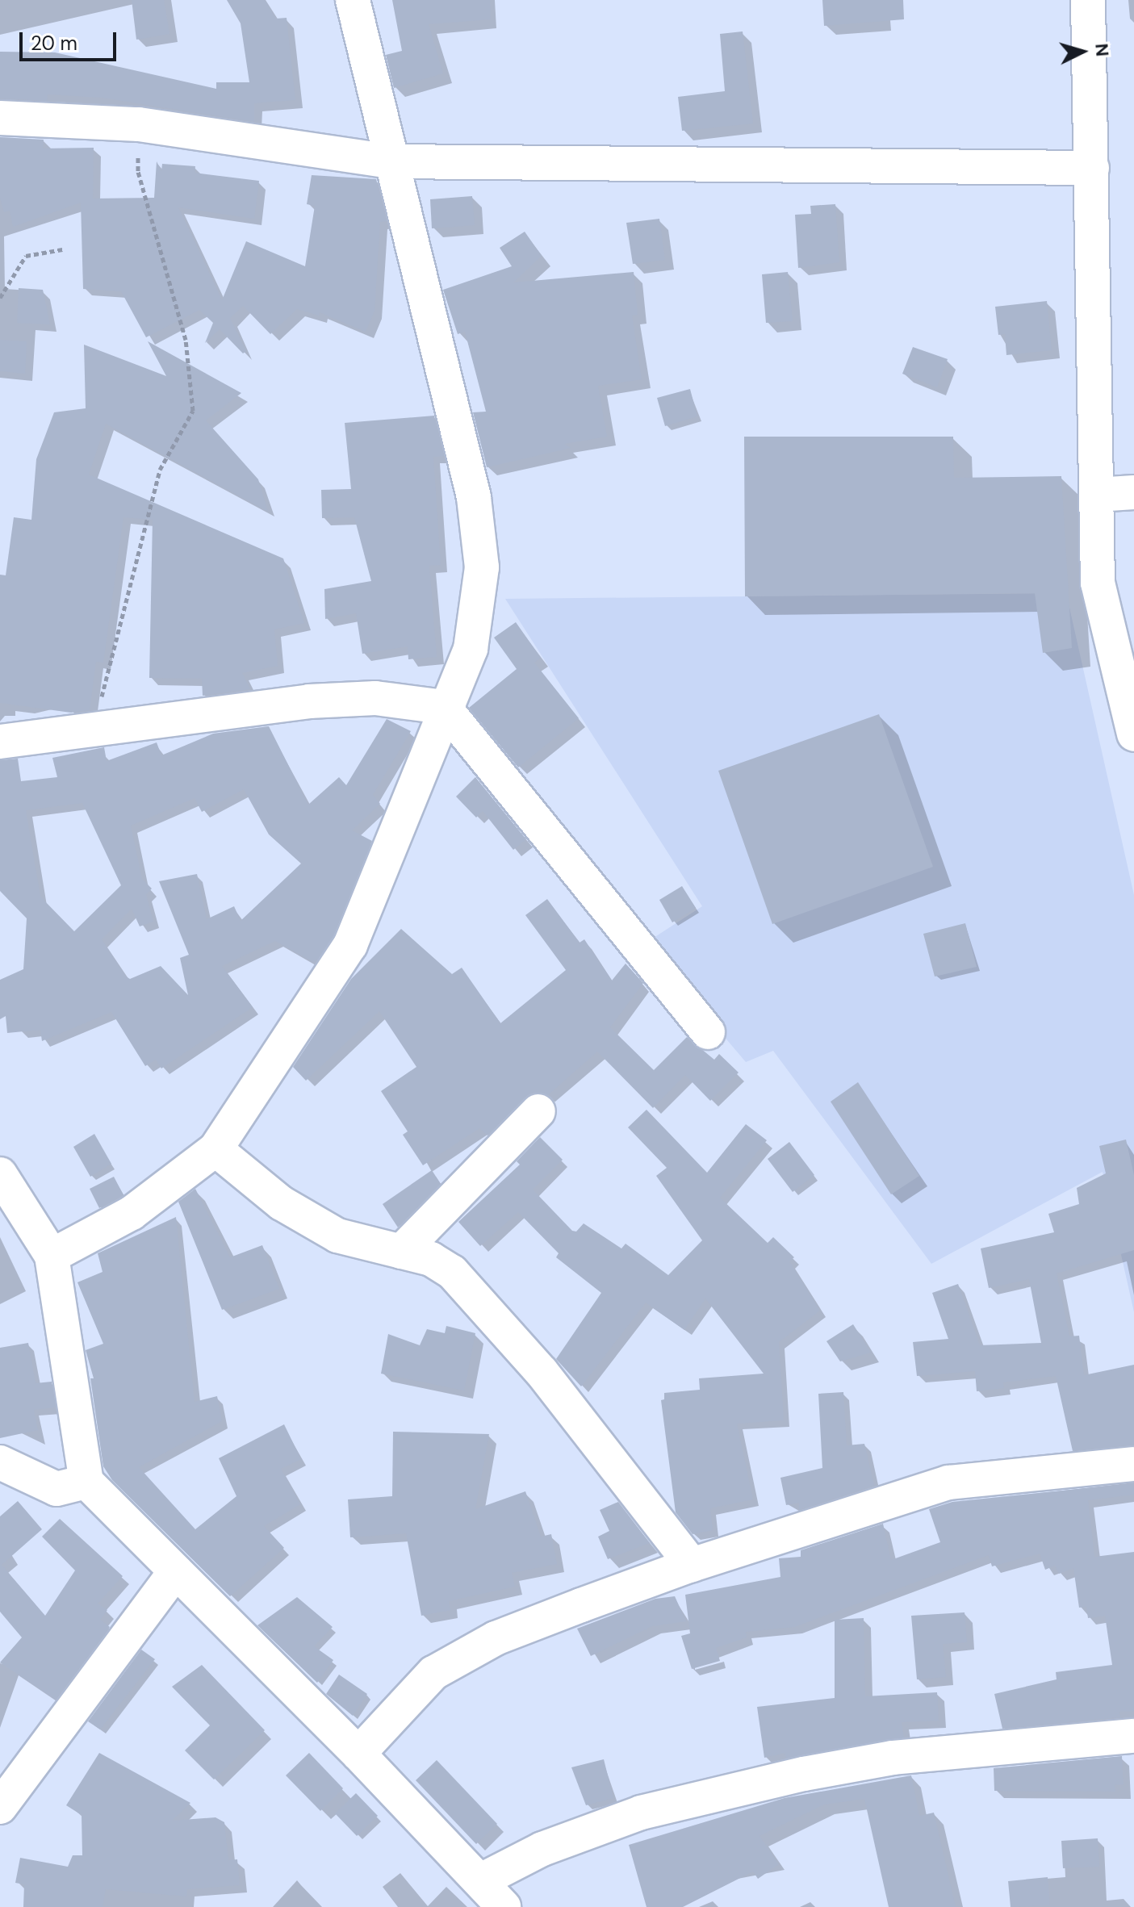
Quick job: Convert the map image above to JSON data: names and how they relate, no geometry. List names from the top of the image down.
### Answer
{
  "scale_bar": "20 m",
  "north": "right"
}
